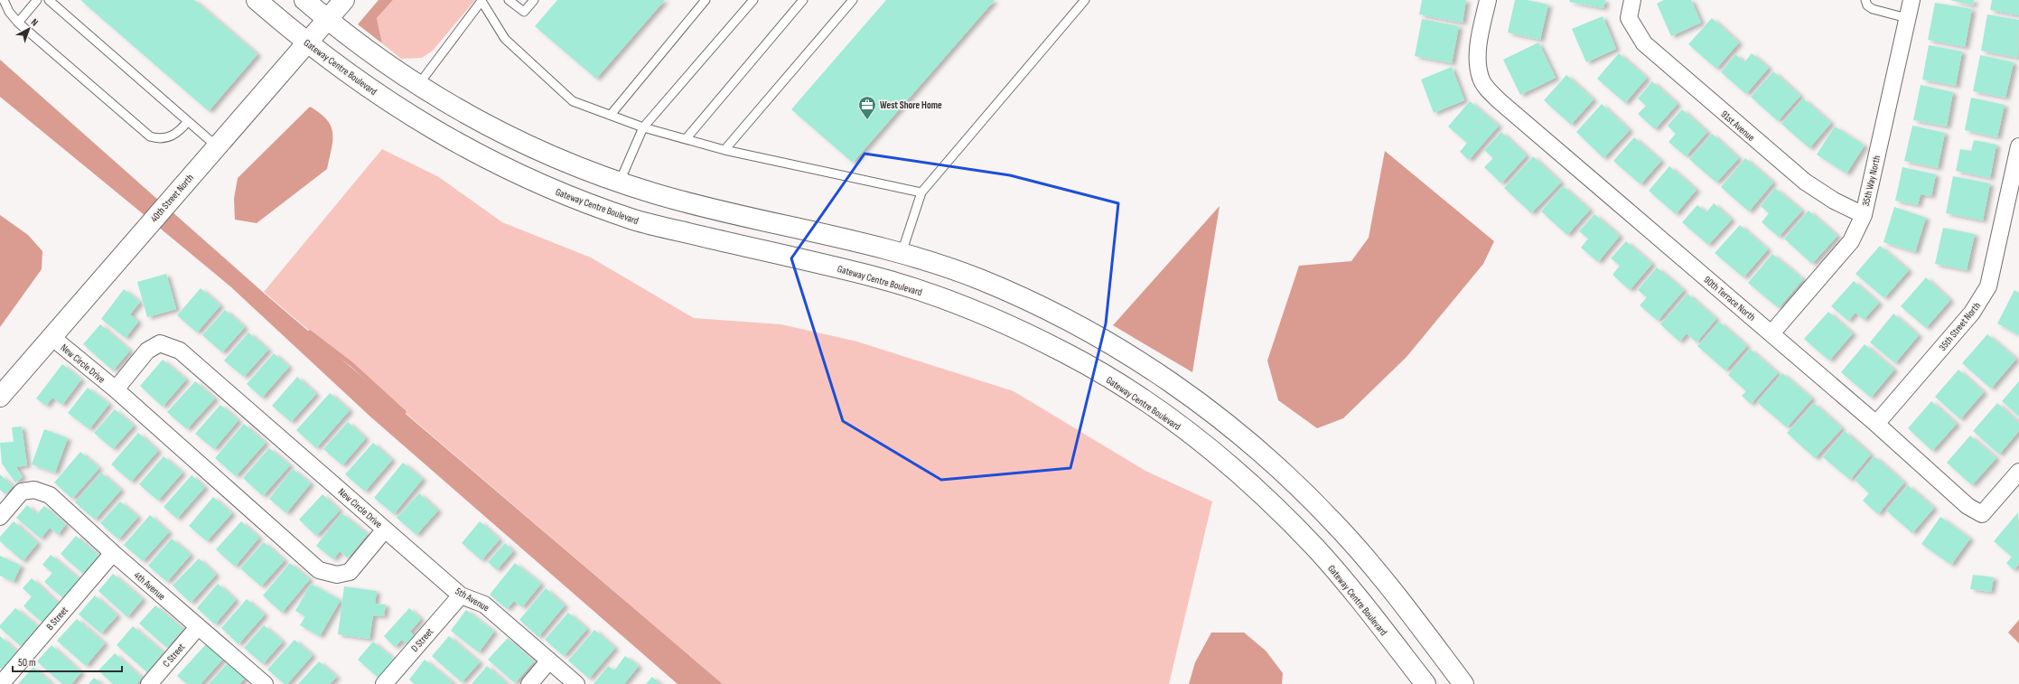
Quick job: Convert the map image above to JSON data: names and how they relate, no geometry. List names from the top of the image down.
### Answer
{
  "streets": {
    "street": [
      "Gateway Centre Boulevard",
      "91st Avenue",
      "35th Way North",
      "40th Street North",
      "90th Terrace North",
      "35th Street North",
      "New Circle Drive",
      "4th Avenue",
      "5th Avenue",
      "B Street",
      "D Street",
      "C Street"
    ]
  },
  "crossings": [
    ["Gateway Centre Boulevard", "40th Street North"],
    ["91st Avenue", "35th Way North"],
    ["35th Way North", "90th Terrace North"],
    ["40th Street North", "New Circle Drive"],
    ["90th Terrace North", "35th Street North"],
    ["New Circle Drive", "5th Avenue"],
    ["4th Avenue", "B Street"],
    ["4th Avenue", "C Street"],
    ["5th Avenue", "D Street"]
  ],
  "places": {
    "office": ["West Shore Home"]
  },
  "scale_bar": "50 m",
  "north": "top right"
}
